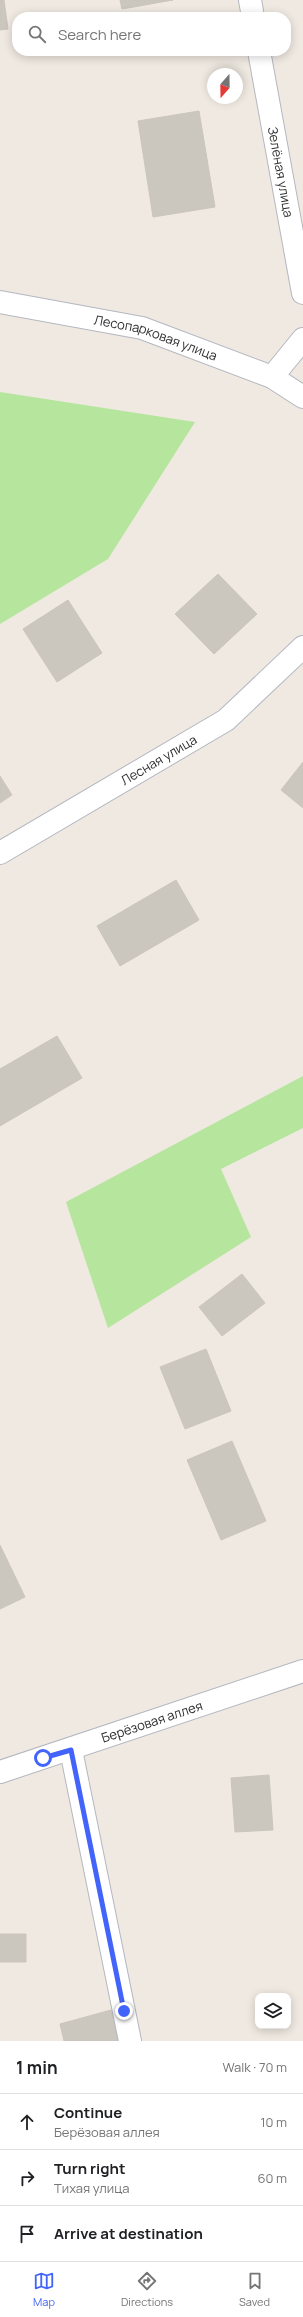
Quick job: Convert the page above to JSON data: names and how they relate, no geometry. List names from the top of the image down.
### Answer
{
  "streets": {
    "street": [
      "Зелёная улица",
      "Лесопарковая улица",
      "Лесная улица",
      "Берёзовая аллея"
    ]
  },
  "north": "bottom",
  "page": {
    "search": "Search here",
    "heading": ["1 min", "Walk · 70 m"],
    "list": [
      ["Continue", "Берёзовая аллея", "10 m"],
      ["Turn right", "Тихая улица", "60 m"],
      "Arrive at destination"
    ],
    "nav": ["Map", "Directions", "Saved"]
  }
}
